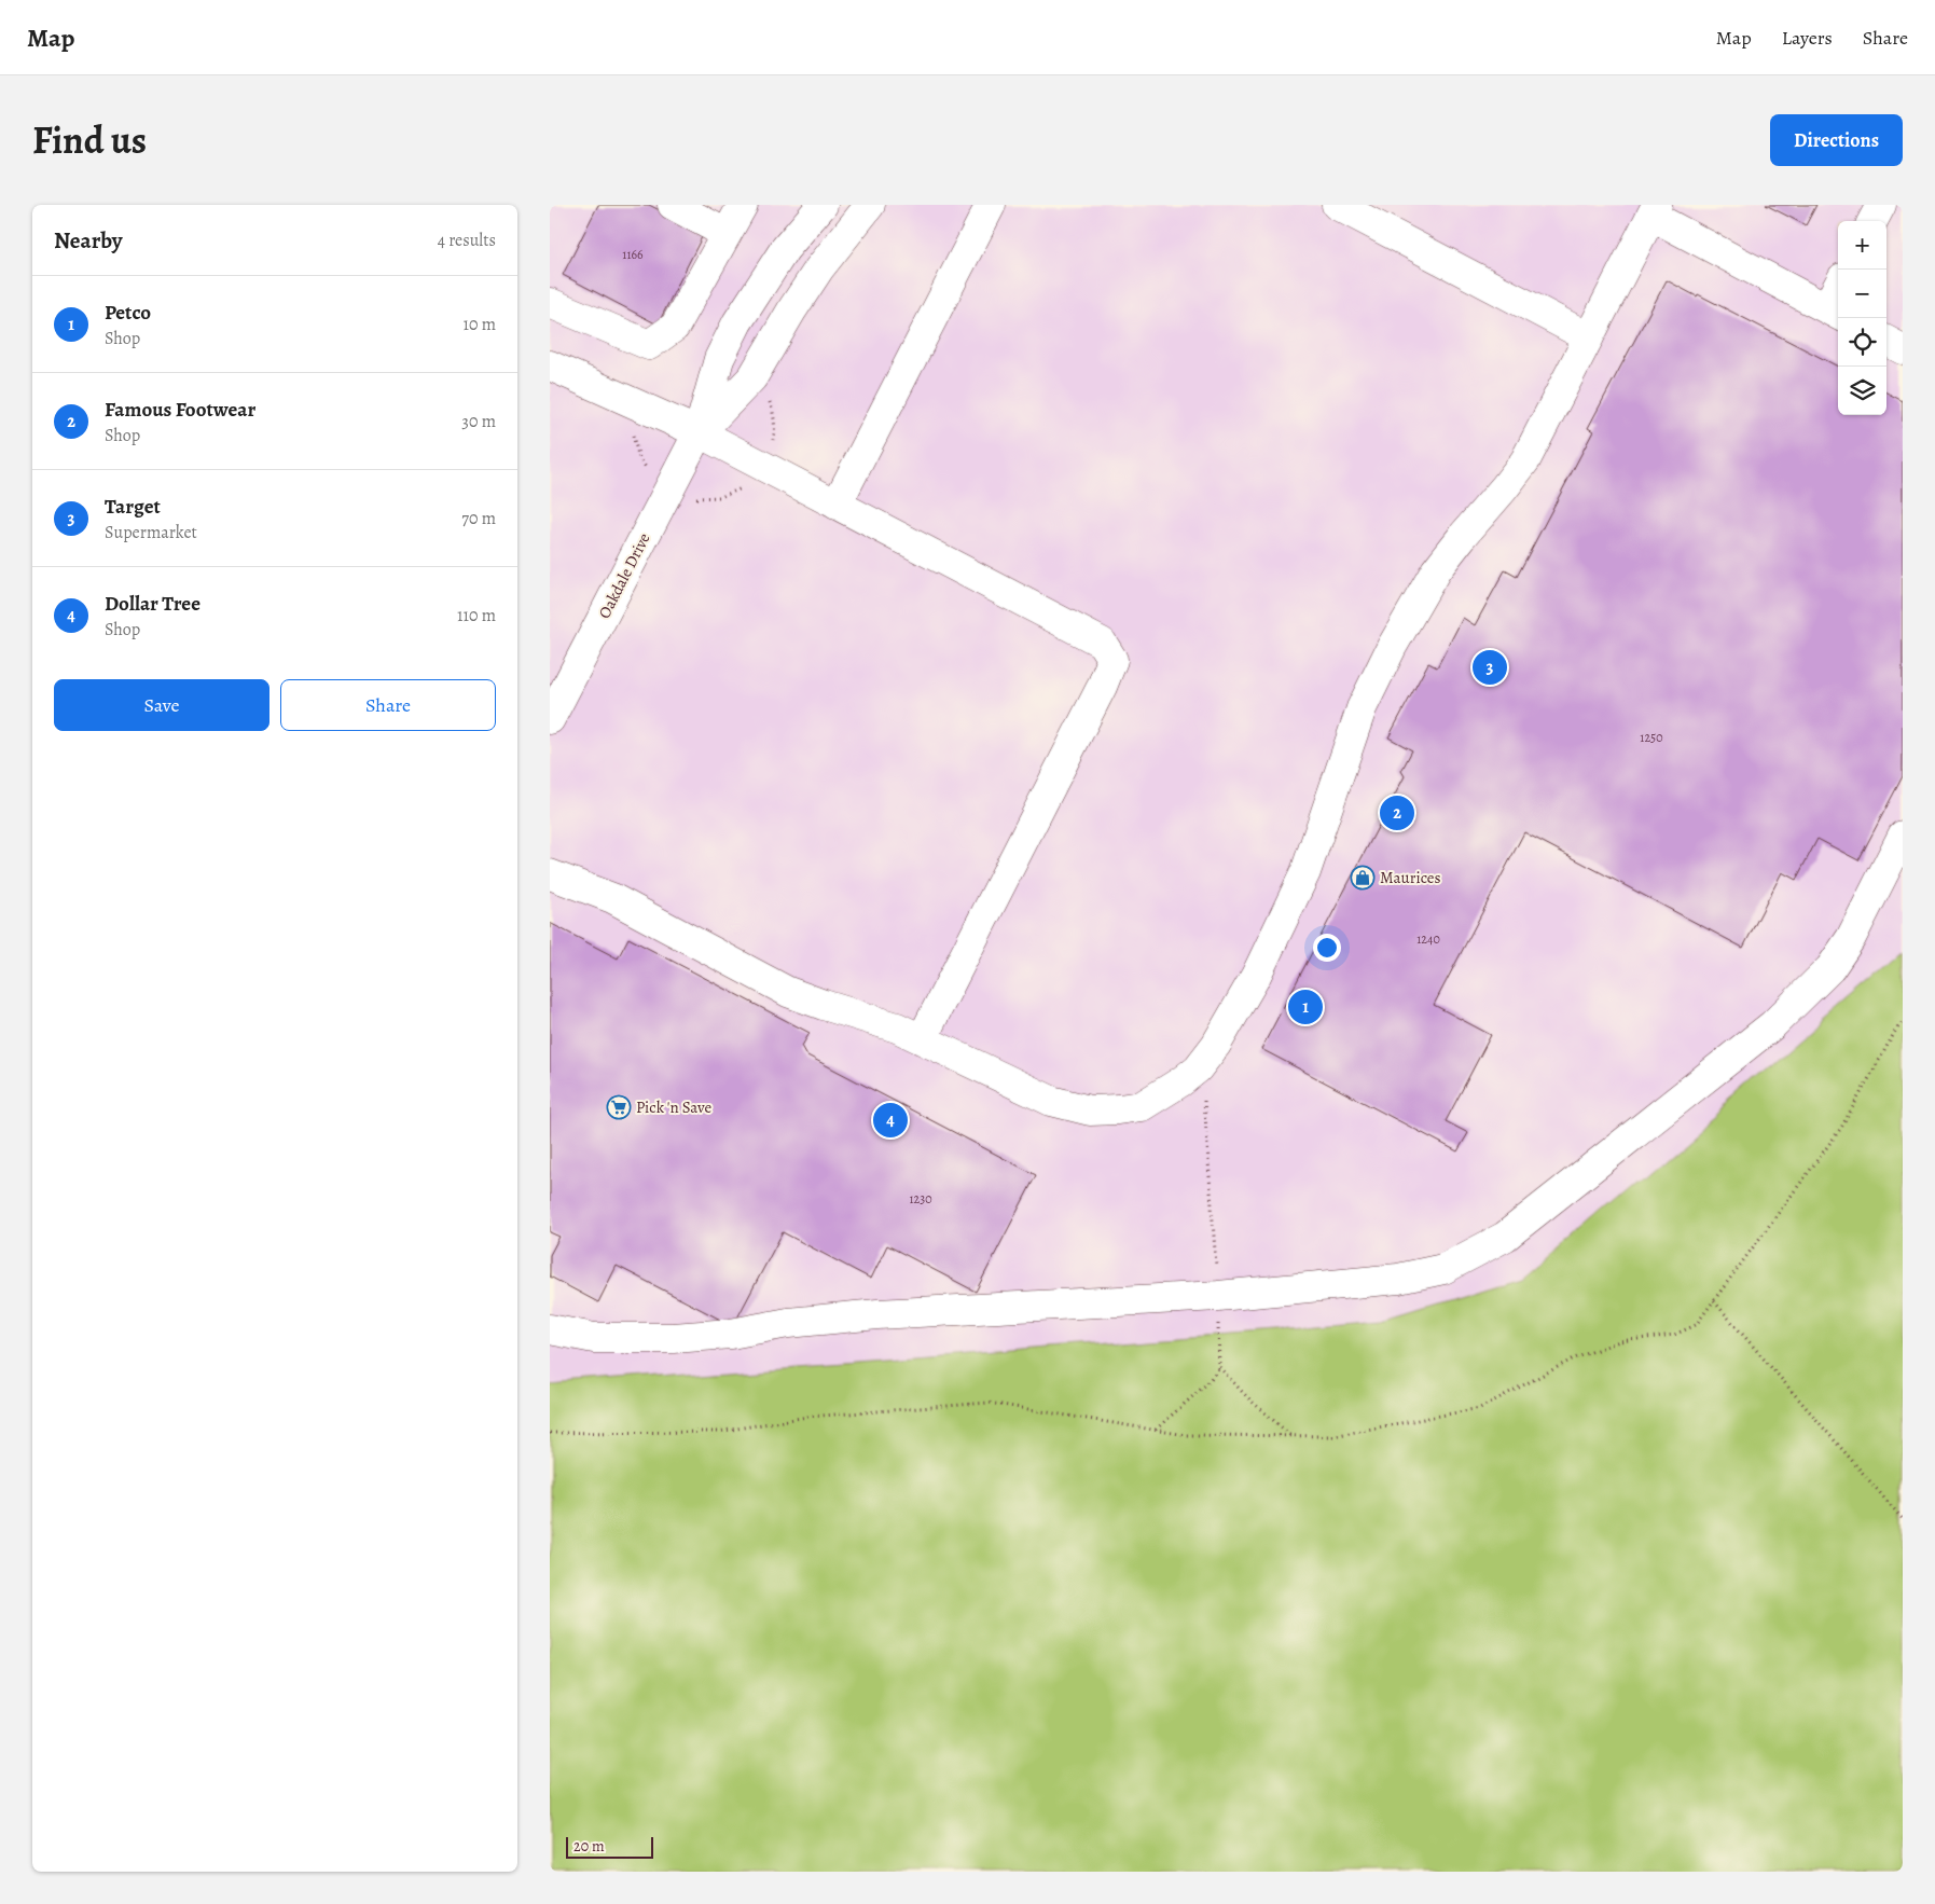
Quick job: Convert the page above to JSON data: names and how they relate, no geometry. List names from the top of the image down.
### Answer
{
  "streets": {
    "street": ["Oakdale Drive"]
  },
  "places": {
    "shop": ["Maurices"],
    "supermarket": ["Pick 'n Save"]
  },
  "house_numbers": [
    "1166",
    "1250",
    "1240",
    "1230"
  ],
  "scale_bar": "20 m",
  "page": {
    "header": "Map",
    "nav": ["Map", "Layers", "Share"],
    "title": "Find us",
    "buttons": [
      "Directions",
      ["Save", "Share"]
    ],
    "heading": ["Nearby", "4 results"],
    "map_buttons": ["+", "−"],
    "list": [
      {
        "mark": "1",
        "name": "Petco",
        "note": "Shop",
        "value": "10 m"
      },
      {
        "mark": "2",
        "name": "Famous Footwear",
        "note": "Shop",
        "value": "30 m"
      },
      {
        "mark": "3",
        "name": "Target",
        "note": "Supermarket",
        "value": "70 m"
      },
      {
        "mark": "4",
        "name": "Dollar Tree",
        "note": "Shop",
        "value": "110 m"
      }
    ],
    "pins": [
      "3",
      "2",
      "1",
      "4"
    ],
    "scale": "20 m"
  }
}
